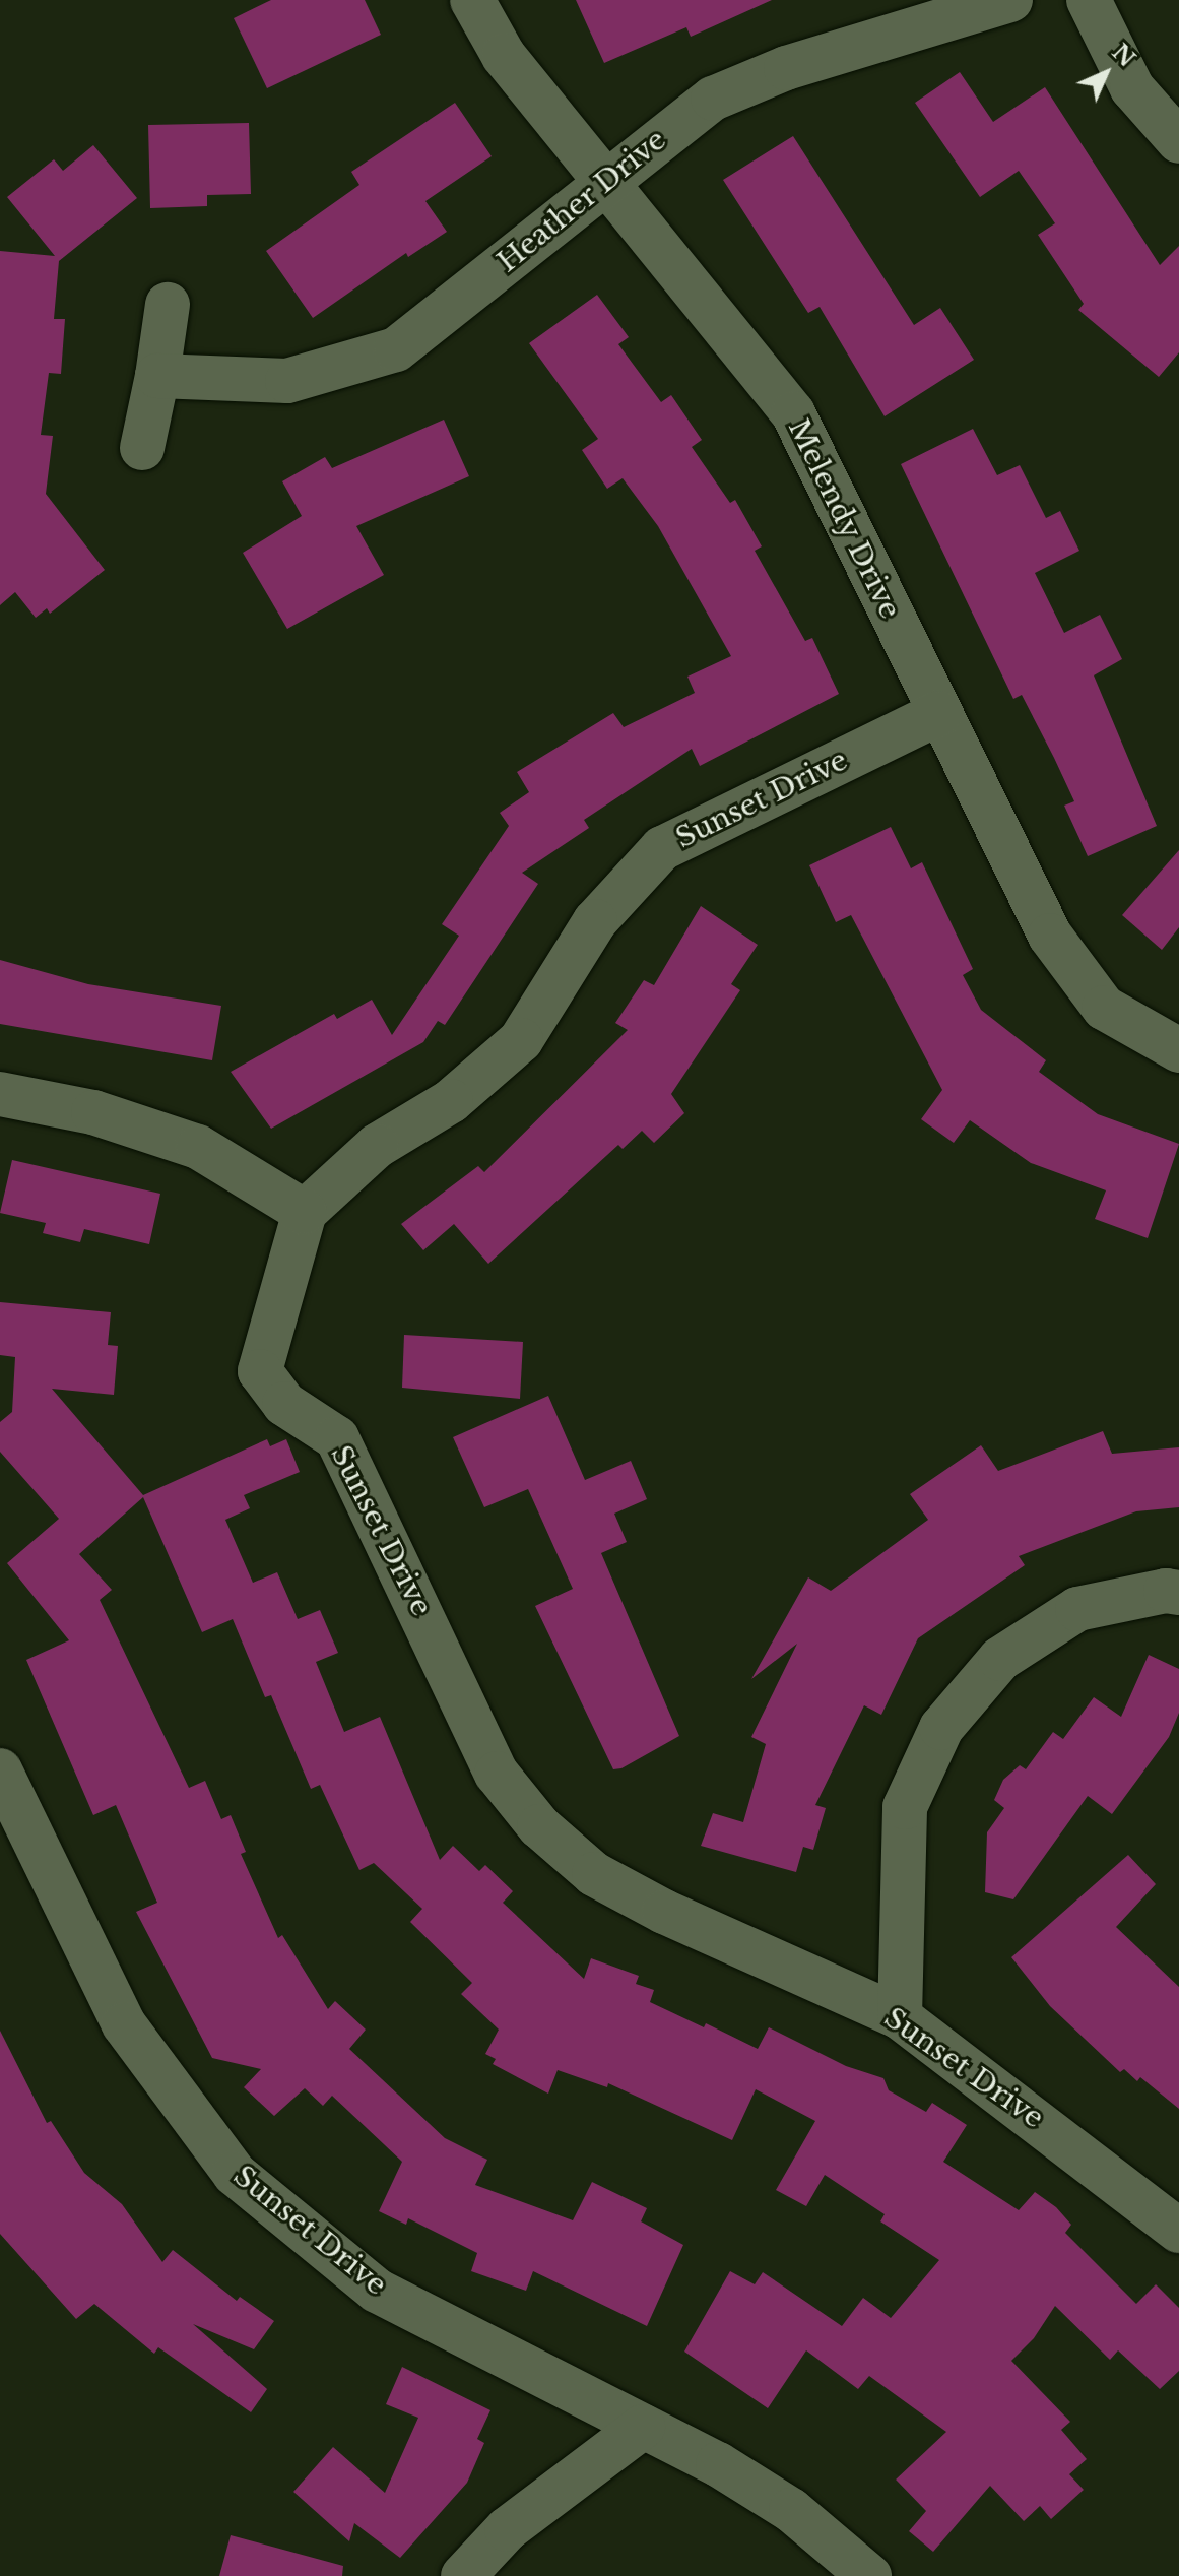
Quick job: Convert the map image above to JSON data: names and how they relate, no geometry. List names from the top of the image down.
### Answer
{
  "streets": {
    "street": ["Heather Drive", "Melendy Drive", "Sunset Drive"]
  },
  "crossings": [
    ["Heather Drive", "Melendy Drive"],
    ["Melendy Drive", "Sunset Drive"]
  ],
  "north": "top right"
}
